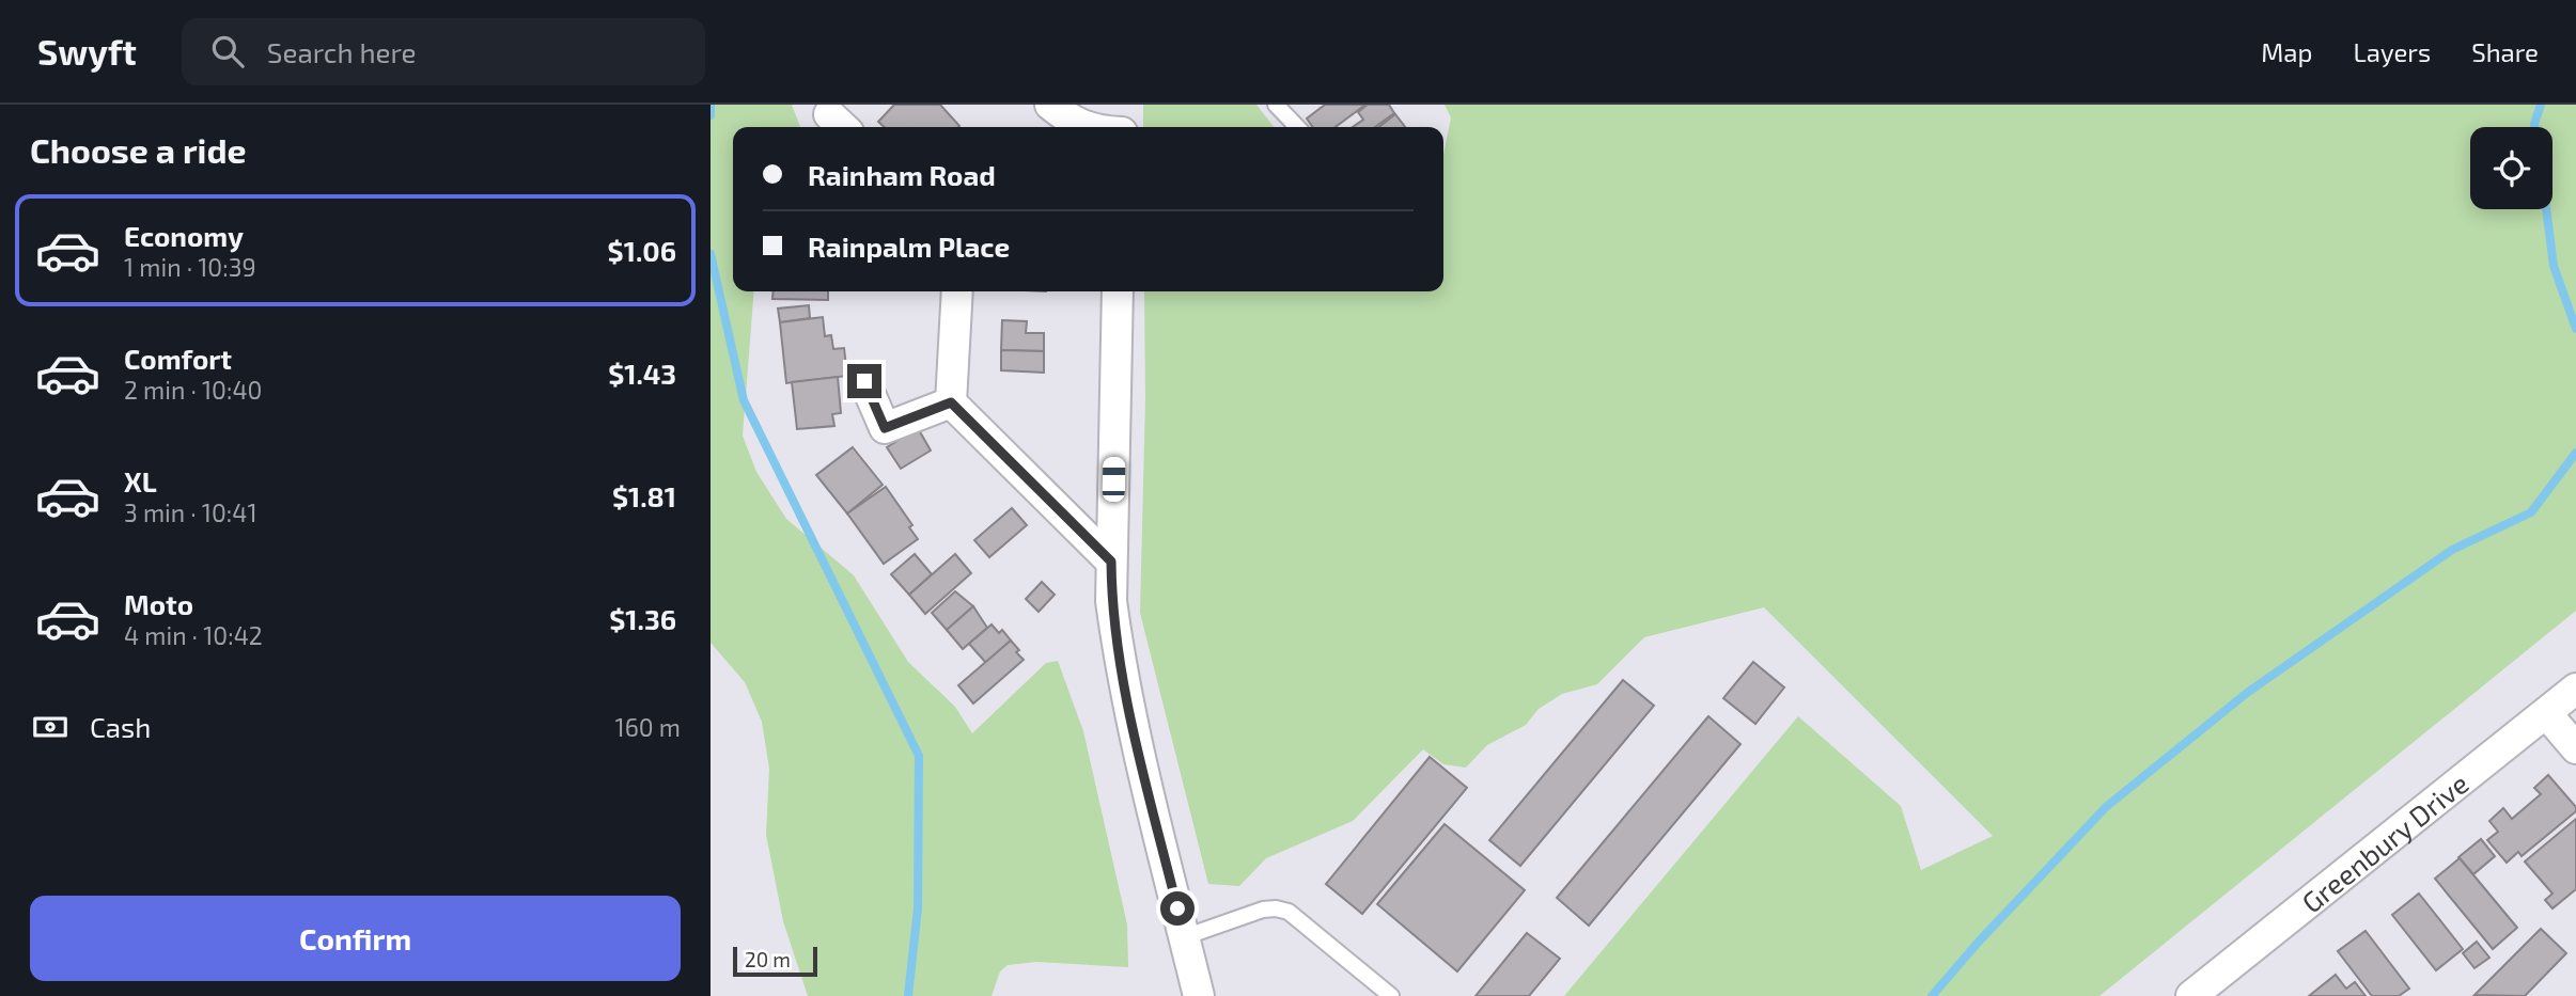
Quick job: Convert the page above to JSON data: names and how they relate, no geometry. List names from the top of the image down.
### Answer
{
  "streets": {
    "street": ["Greenbury Drive"]
  },
  "scale_bar": "20 m",
  "page": {
    "header": "Swyft",
    "search": "Search here",
    "nav": ["Map", "Layers", "Share"],
    "heading": "Choose a ride",
    "banner": ["Rainham Road", "Rainpalm Place"],
    "list": [
      {
        "name": "Economy",
        "note": "1 min · 10:39",
        "value": "$1.06"
      },
      {
        "name": "Comfort",
        "note": "2 min · 10:40",
        "value": "$1.43"
      },
      {
        "name": "XL",
        "note": "3 min · 10:41",
        "value": "$1.81"
      },
      {
        "name": "Moto",
        "note": "4 min · 10:42",
        "value": "$1.36"
      }
    ],
    "pay": ["Cash", "160 m"],
    "buttons": "Confirm",
    "scale": "20 m"
  }
}
